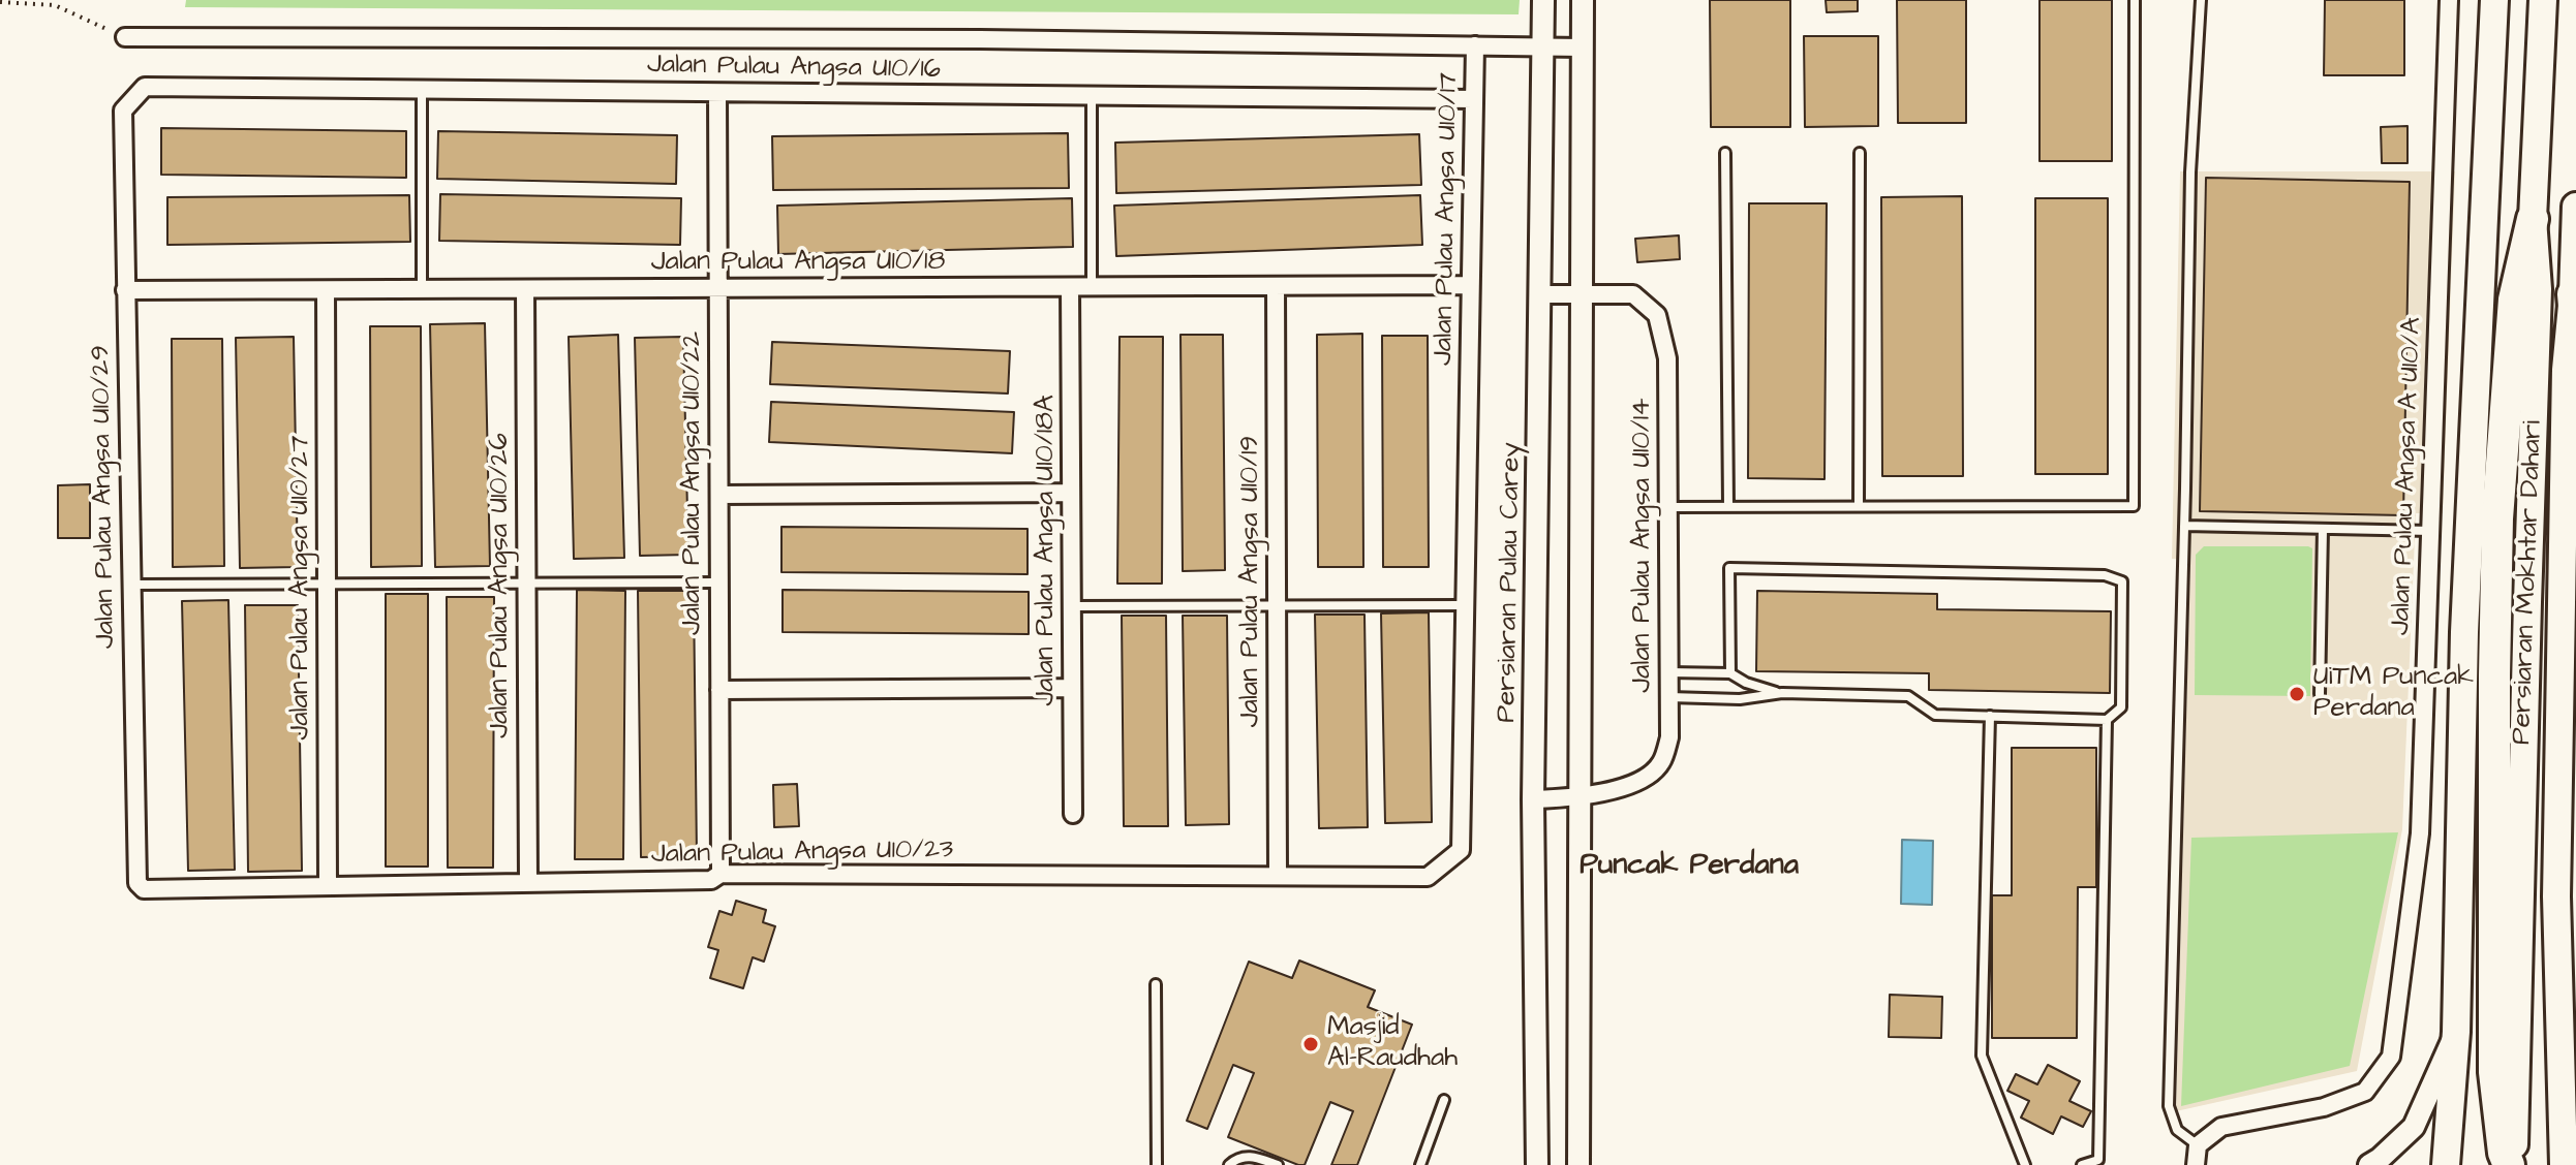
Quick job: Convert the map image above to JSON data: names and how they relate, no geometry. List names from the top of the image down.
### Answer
{
  "streets": {
    "main road": ["Persiaran Mokhtar Dahari"],
    "street": [
      "Jalan Pulau Angsa U10/16",
      "Jalan Pulau Angsa U10/17",
      "Jalan Pulau Angsa U10/18",
      "Jalan Pulau Angsa A U10/A",
      "Jalan Pulau Angsa U10/22",
      "Jalan Pulau Angsa U10/29",
      "Jalan Pulau Angsa U10/14",
      "Jalan Pulau Angsa U10/18A",
      "Jalan Pulau Angsa U10/19",
      "Persiaran Pulau Carey",
      "Jalan Pulau Angsa U10/26",
      "Jalan Pulau Angsa U10/27",
      "Jalan Pulau Angsa U10/23"
    ]
  },
  "crossings": [
    ["Jalan Pulau Angsa U10/16", "Jalan Pulau Angsa U10/17"],
    ["Jalan Pulau Angsa U10/16", "Jalan Pulau Angsa U10/22"],
    ["Jalan Pulau Angsa U10/16", "Jalan Pulau Angsa U10/29"],
    ["Jalan Pulau Angsa U10/17", "Jalan Pulau Angsa U10/18"],
    ["Jalan Pulau Angsa U10/17", "Jalan Pulau Angsa U10/23"],
    ["Jalan Pulau Angsa U10/18", "Jalan Pulau Angsa U10/22"],
    ["Jalan Pulau Angsa U10/18", "Jalan Pulau Angsa U10/29"],
    ["Jalan Pulau Angsa U10/18", "Jalan Pulau Angsa U10/18A"],
    ["Jalan Pulau Angsa U10/18", "Jalan Pulau Angsa U10/19"],
    ["Jalan Pulau Angsa U10/18", "Jalan Pulau Angsa U10/26"],
    ["Jalan Pulau Angsa U10/18", "Jalan Pulau Angsa U10/27"],
    ["Jalan Pulau Angsa U10/22", "Jalan Pulau Angsa U10/23"],
    ["Jalan Pulau Angsa U10/29", "Jalan Pulau Angsa U10/23"],
    ["Jalan Pulau Angsa U10/14", "Persiaran Pulau Carey"],
    ["Jalan Pulau Angsa U10/19", "Jalan Pulau Angsa U10/23"],
    ["Jalan Pulau Angsa U10/26", "Jalan Pulau Angsa U10/23"],
    ["Jalan Pulau Angsa U10/27", "Jalan Pulau Angsa U10/23"]
  ],
  "districts": ["Puncak Perdana"],
  "places": ["UiTM Puncak Perdana", "Masjid Al-Raudhah"]
}
